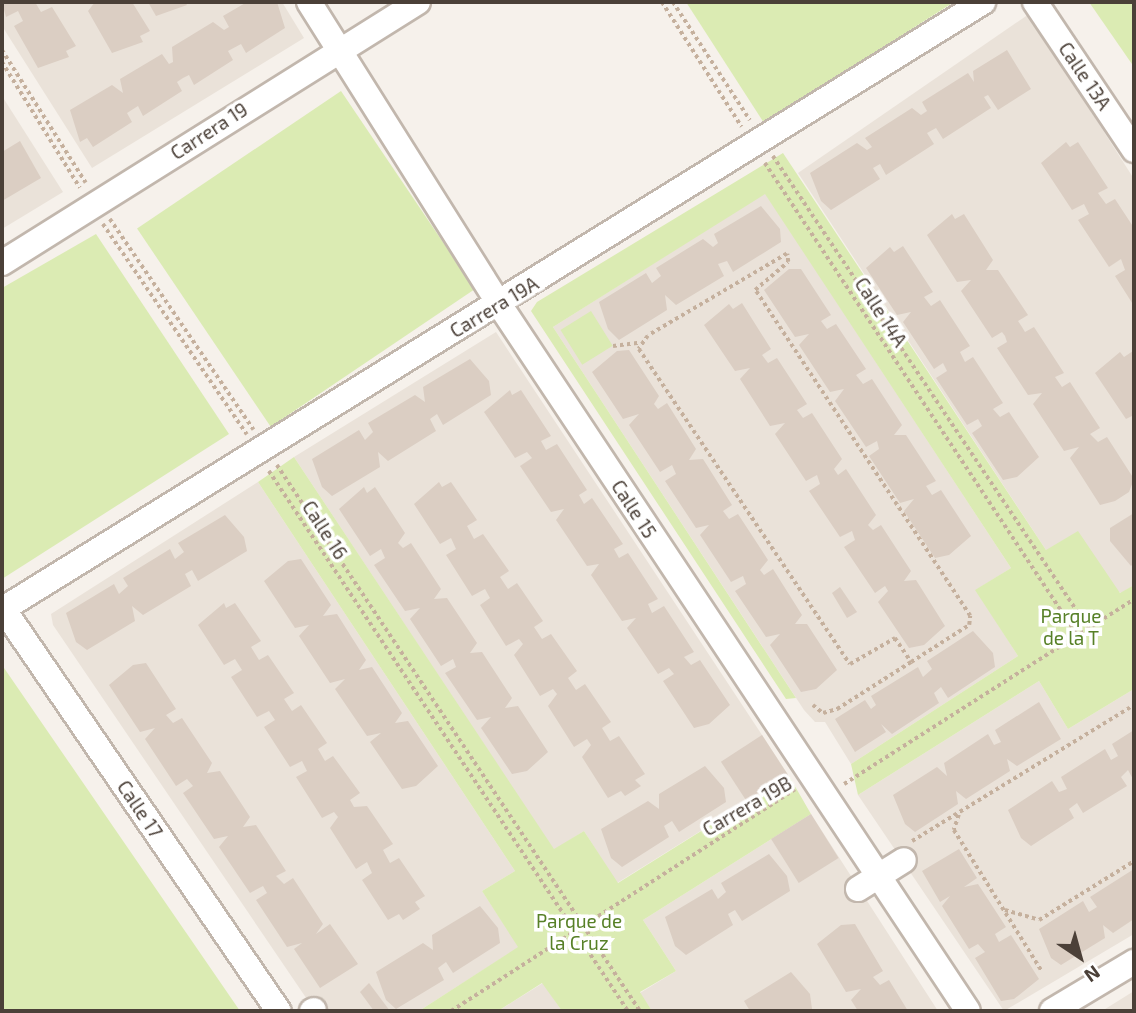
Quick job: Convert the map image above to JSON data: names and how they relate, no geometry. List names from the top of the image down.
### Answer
{
  "streets": {
    "street": [
      "Calle 13A",
      "Carrera 19",
      "Carrera 19A",
      "Calle 15",
      "Calle 17"
    ],
    "path": ["Calle 14A", "Calle 16", "Carrera 19B"]
  },
  "crossings": [
    ["Carrera 19", "Calle 15"],
    ["Carrera 19", "Calle 16"],
    ["Carrera 19A", "Calle 14A"],
    ["Carrera 19A", "Calle 15"],
    ["Carrera 19A", "Calle 16"],
    ["Carrera 19A", "Calle 17"],
    ["Calle 14A", "Carrera 19B"],
    ["Calle 15", "Carrera 19B"],
    ["Calle 16", "Carrera 19B"]
  ],
  "parks": ["Parque de la T", "Parque de la Cruz"],
  "north": "bottom right"
}
